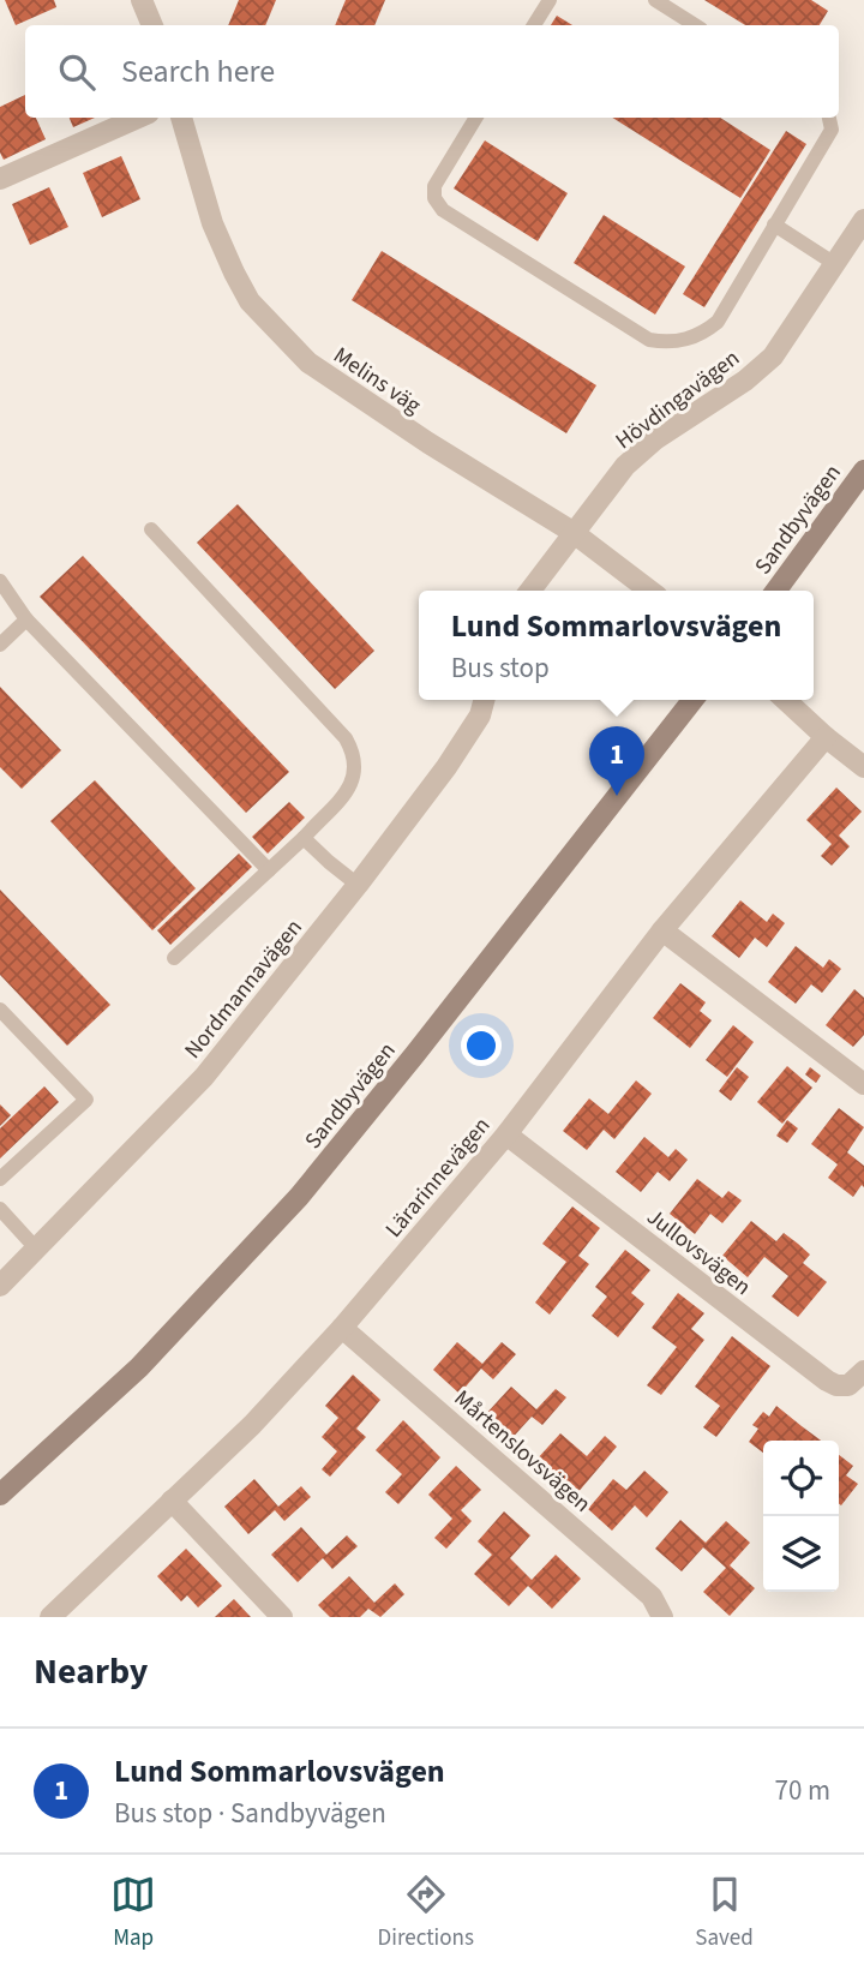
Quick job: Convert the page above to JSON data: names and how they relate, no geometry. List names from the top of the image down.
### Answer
{
  "streets": {
    "main road": ["Sandbyvägen"],
    "street": [
      "Melins väg",
      "Hövdingavägen",
      "Nordmannavägen",
      "Lärarinnevägen",
      "Jullovsvägen",
      "Mårtenslovsvägen"
    ]
  },
  "crossings": [
    ["Melins väg", "Hövdingavägen"],
    ["Lärarinnevägen", "Jullovsvägen"],
    ["Lärarinnevägen", "Mårtenslovsvägen"]
  ],
  "page": {
    "search": "Search here",
    "popup": ["Lund Sommarlovsvägen", "Bus stop"],
    "pins": "1",
    "heading": "Nearby",
    "list": [
      {
        "mark": "1",
        "name": "Lund Sommarlovsvägen",
        "note": "Bus stop · Sandbyvägen",
        "value": "70 m"
      }
    ],
    "nav": ["Map", "Directions", "Saved"]
  }
}
